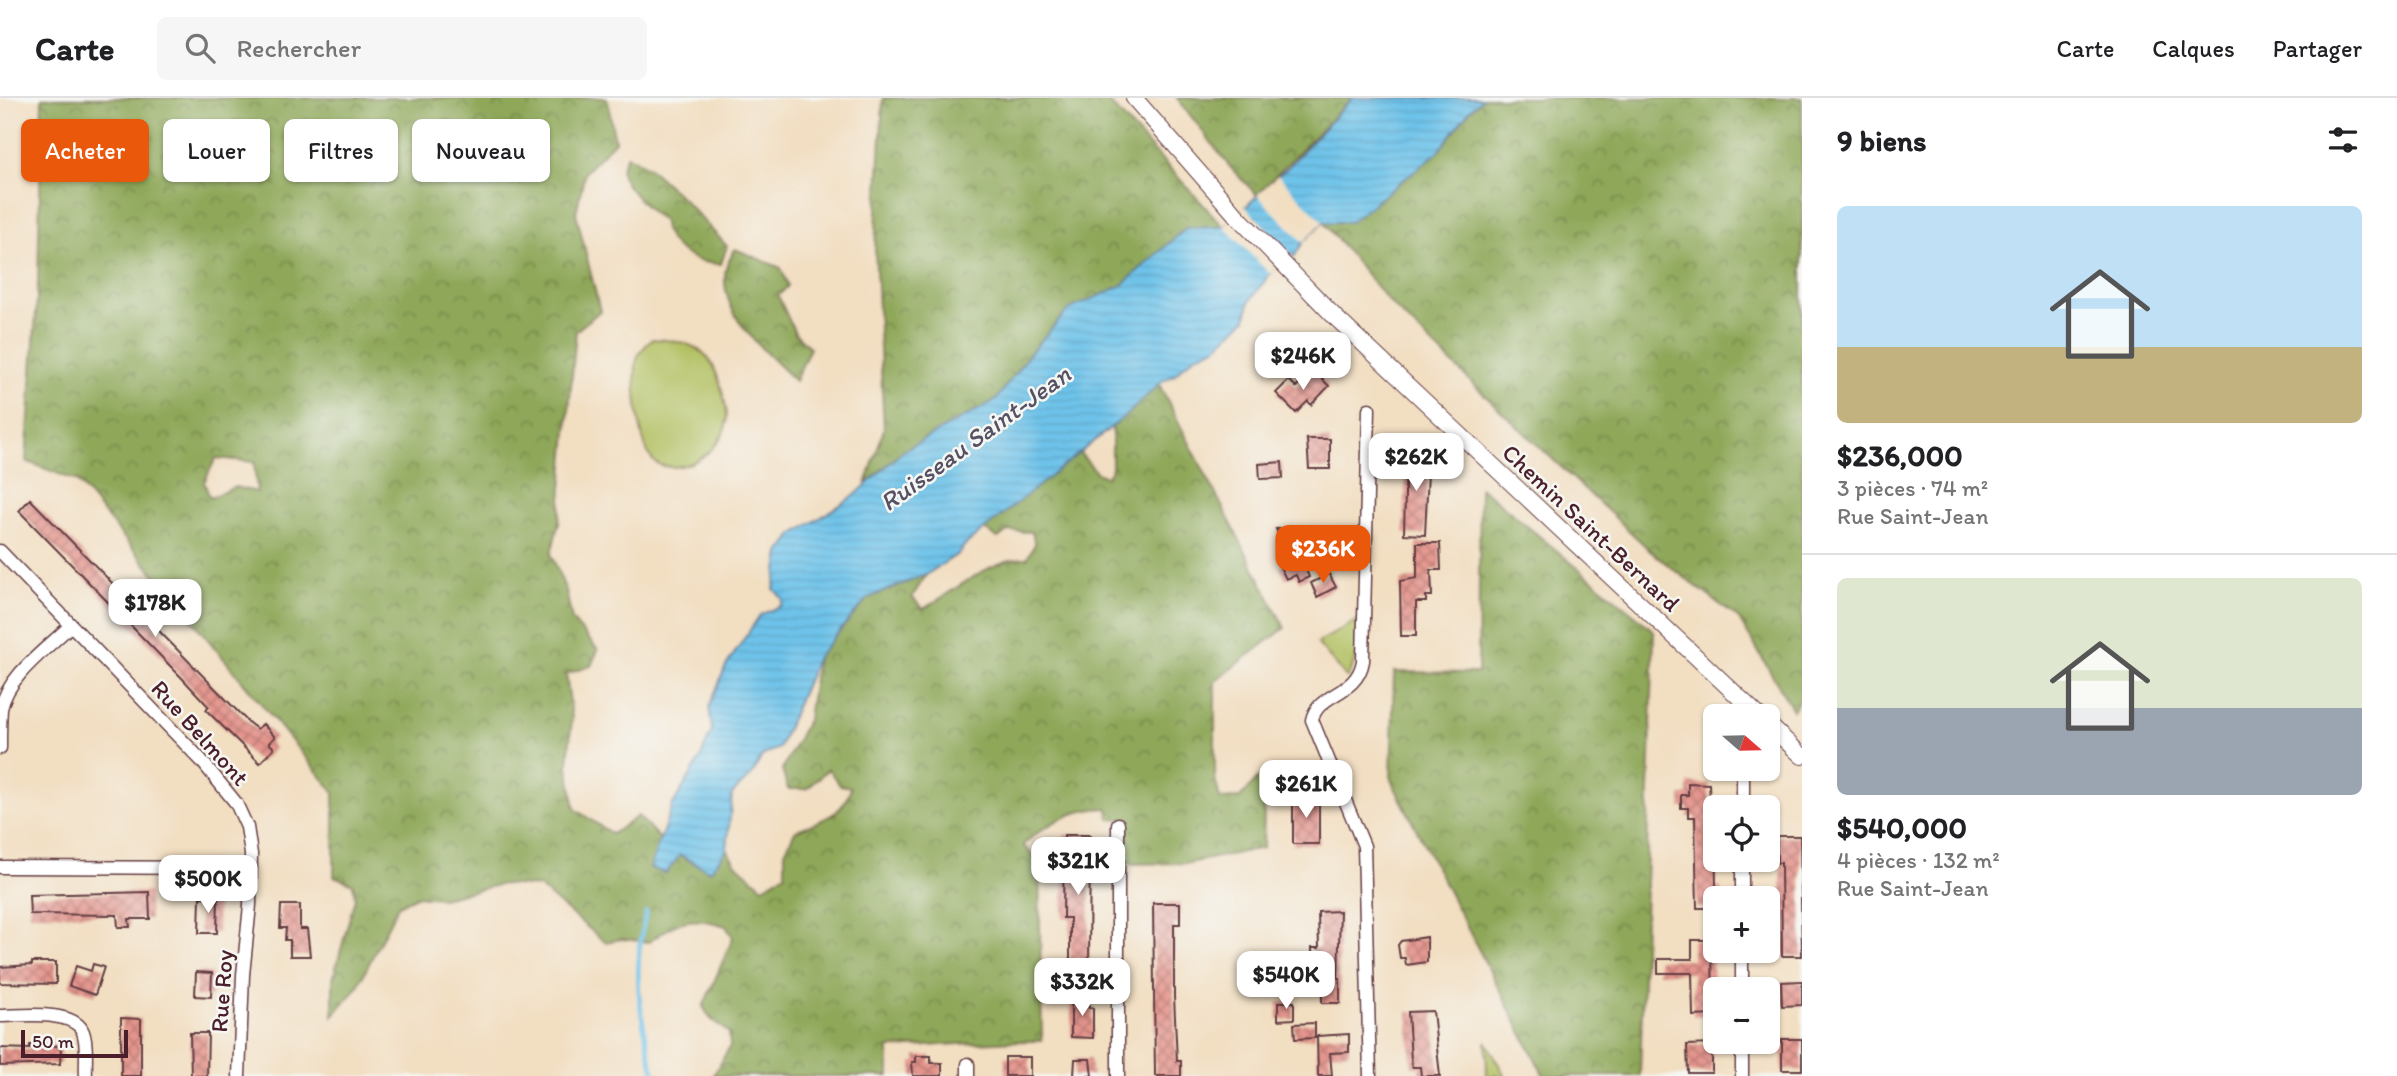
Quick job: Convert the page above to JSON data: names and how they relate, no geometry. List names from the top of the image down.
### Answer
{
  "streets": {
    "street": ["Chemin Saint-Bernard", "Rue Belmont", "Rue Roy"]
  },
  "crossings": [
    ["Rue Belmont", "Rue Roy"]
  ],
  "water": ["Ruisseau Saint-Jean"],
  "scale_bar": "50 m",
  "north": "right",
  "page": {
    "header": "Carte",
    "search": "Rechercher",
    "nav": ["Carte", "Calques", "Partager"],
    "heading": "9 biens",
    "chip": [
      "Acheter",
      "Louer",
      "Filtres",
      "Nouveau"
    ],
    "list": [
      {
        "name": "$236,000",
        "note": "3 pièces · 74 m² · Rue Saint-Jean"
      },
      {
        "name": "$540,000",
        "note": "4 pièces · 132 m² · Rue Saint-Jean"
      }
    ],
    "price": [
      "$246K",
      "$262K",
      "$236K",
      "$178K",
      "$261K",
      "$321K",
      "$500K",
      "$540K",
      "$332K"
    ],
    "map_buttons": ["+", "−"],
    "scale": "50 m"
  }
}
